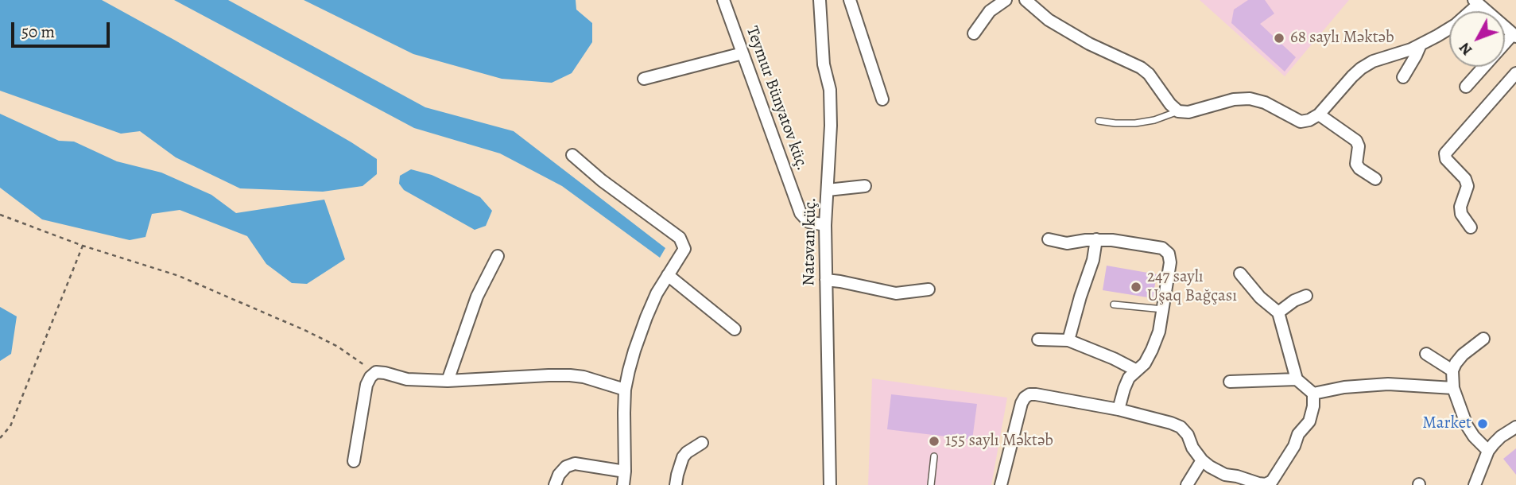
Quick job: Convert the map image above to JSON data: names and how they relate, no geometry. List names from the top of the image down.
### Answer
{
  "streets": {
    "street": ["Teymur Bünyatov küç.", "Natəvan küç."]
  },
  "crossings": [
    ["Teymur Bünyatov küç.", "Natəvan küç."]
  ],
  "places": [
    "68 saylı Məktəb",
    "247 saylı Uşaq Bağçası",
    "Market",
    "155 saylı Məktəb"
  ],
  "scale_bar": "50 m",
  "north": "bottom left"
}
